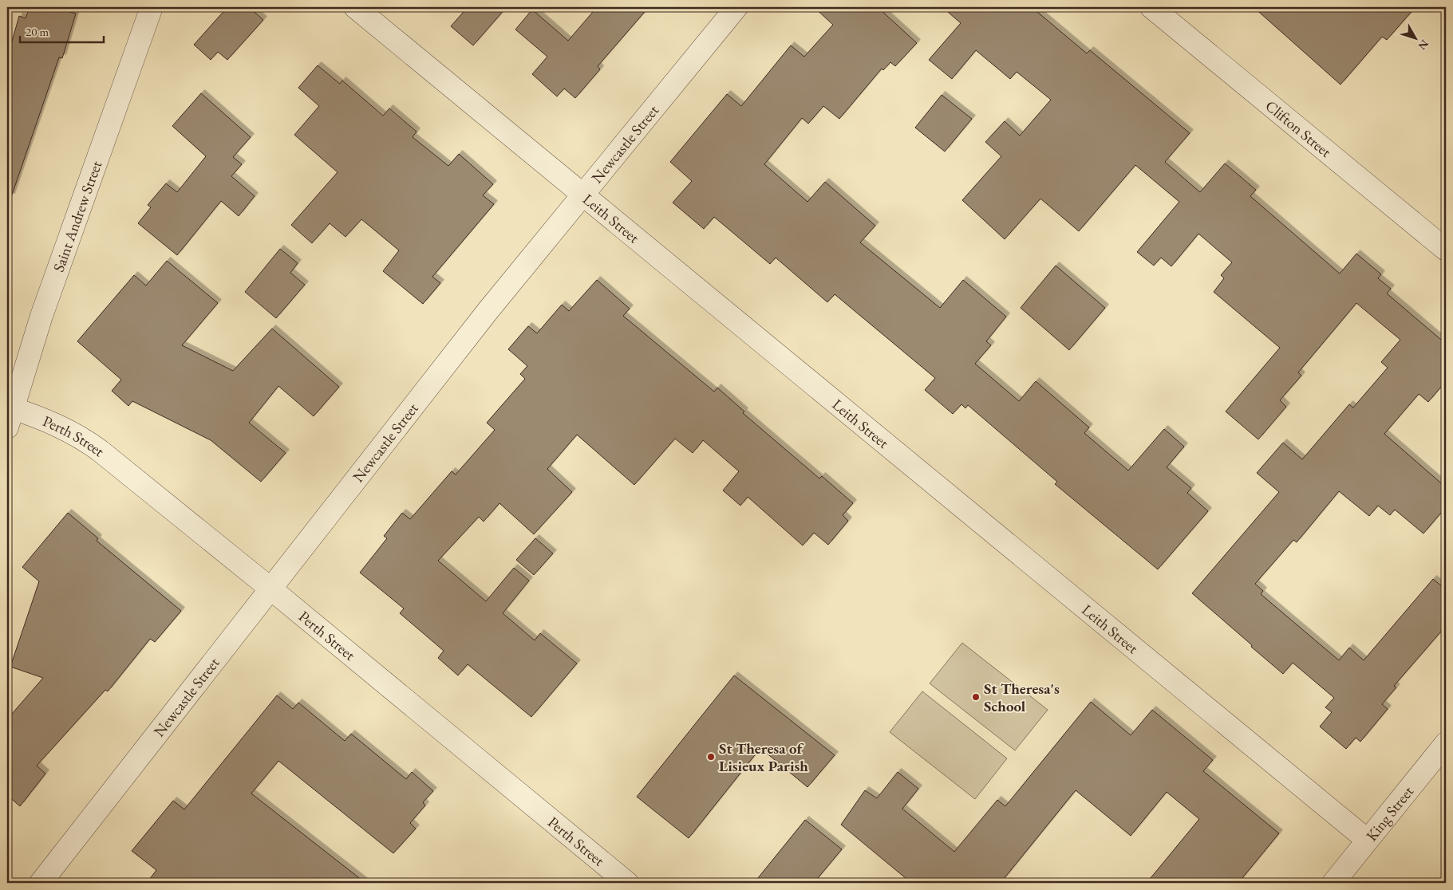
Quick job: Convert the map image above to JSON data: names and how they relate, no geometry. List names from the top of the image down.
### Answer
{
  "streets": {
    "street": [
      "Clifton Street",
      "Newcastle Street",
      "Saint Andrew Street",
      "Leith Street",
      "Perth Street",
      "King Street"
    ]
  },
  "crossings": [
    ["Newcastle Street", "Leith Street"],
    ["Newcastle Street", "Perth Street"],
    ["Saint Andrew Street", "Perth Street"],
    ["Leith Street", "King Street"]
  ],
  "places": ["St Theresa's School", "St Theresa of Lisieux Parish"],
  "scale_bar": "20 m",
  "north": "bottom right"
}
